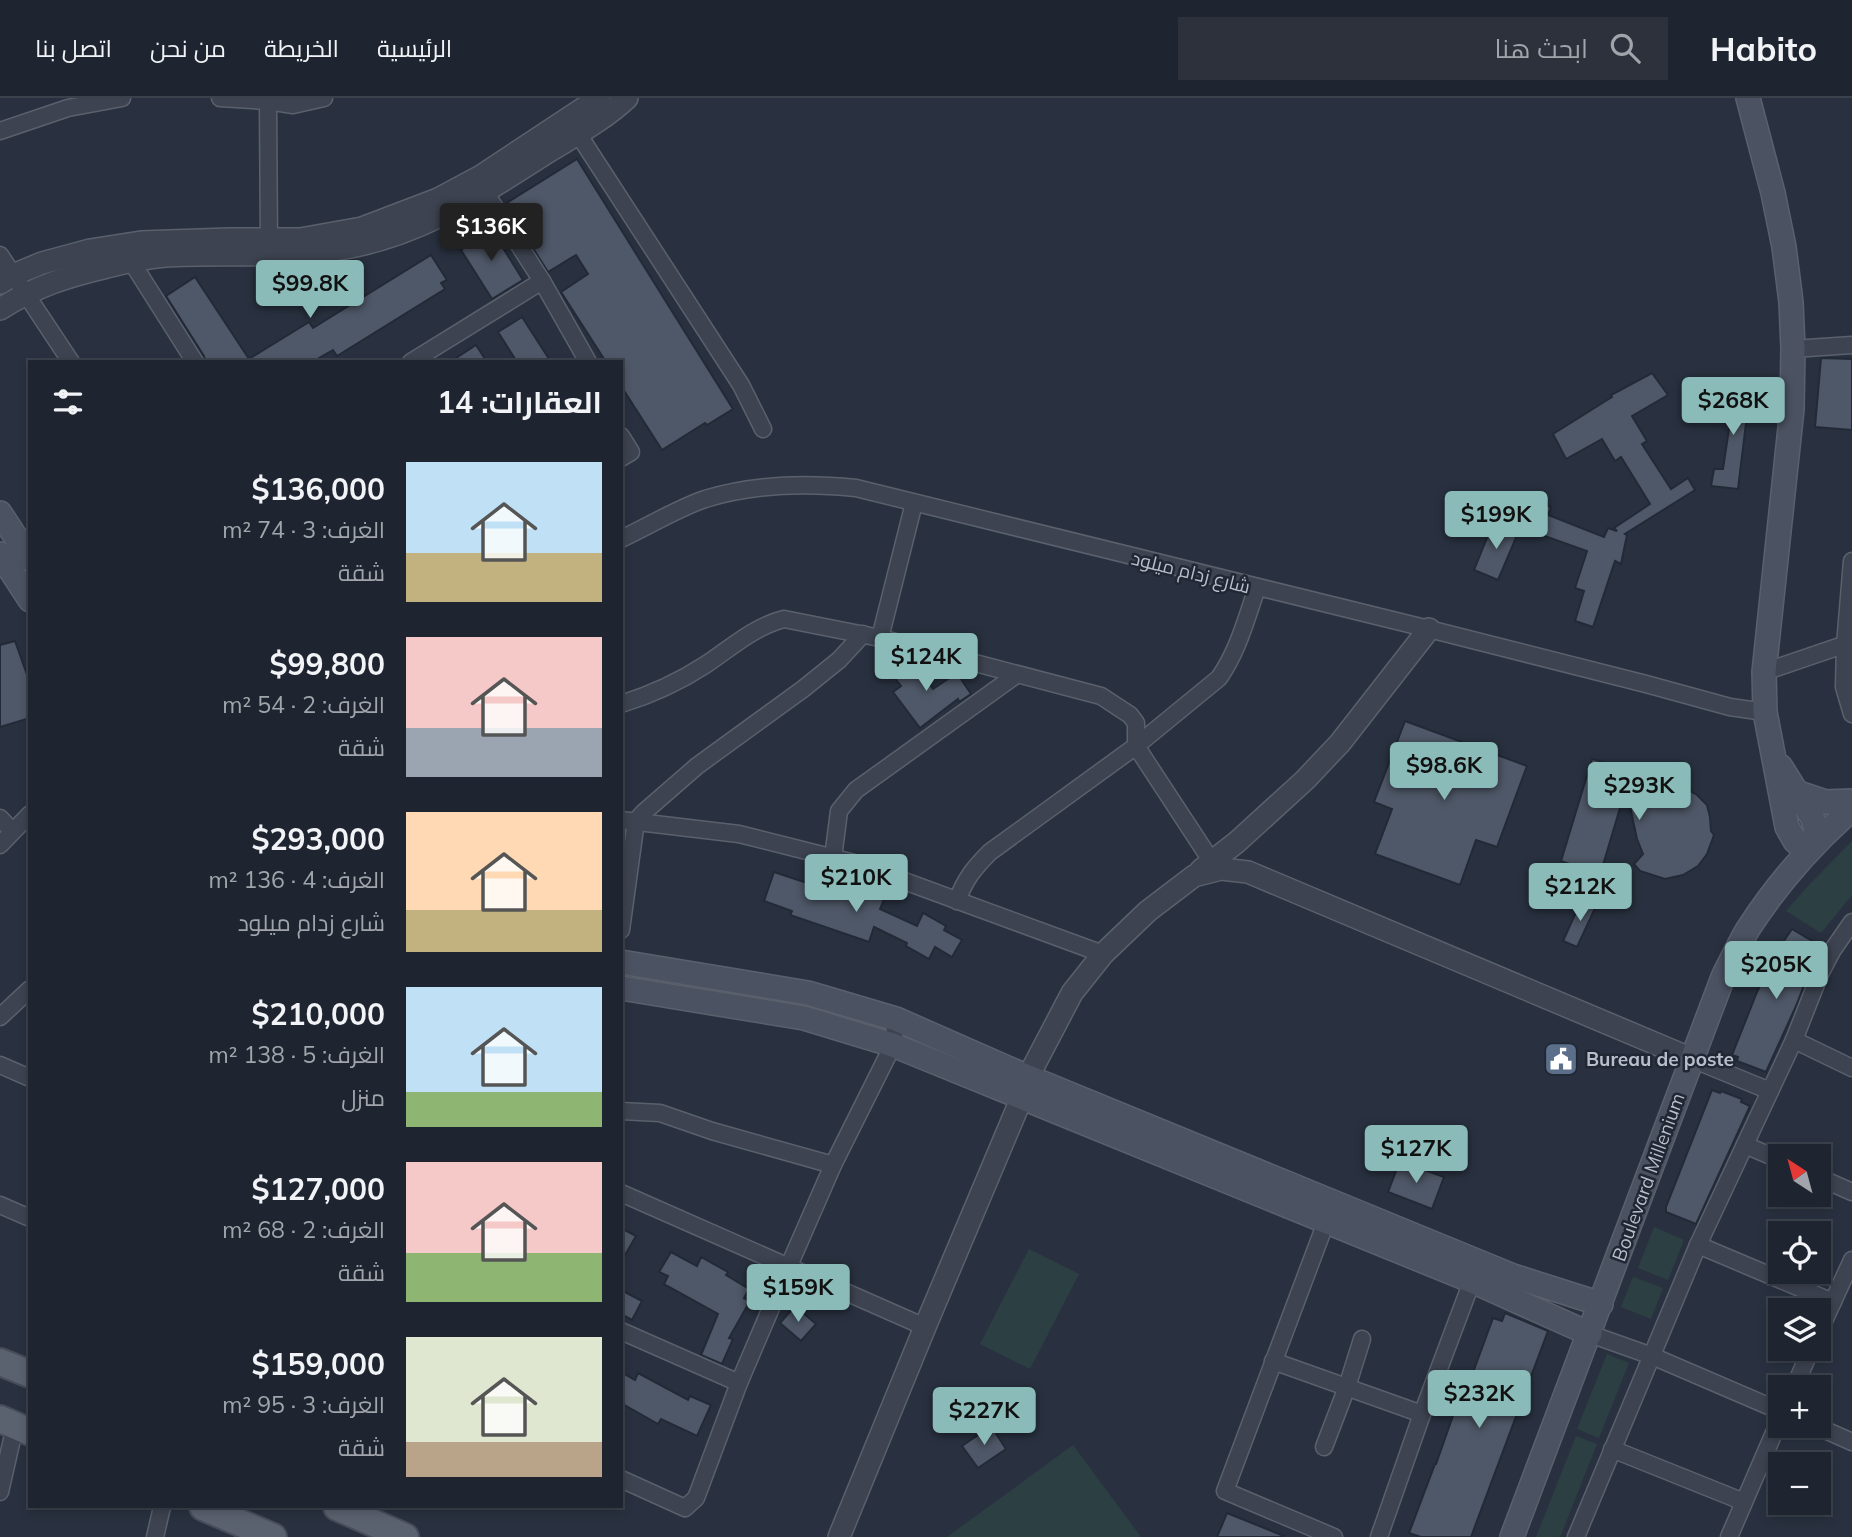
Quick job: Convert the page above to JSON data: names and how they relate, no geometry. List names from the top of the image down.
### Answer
{
  "streets": {
    "main road": ["Boulevard Millenium"],
    "street": ["شارع زدام ميلود"]
  },
  "places": {
    "public building": ["Bureau de poste"]
  },
  "north": "top left",
  "page": {
    "header": "Habito",
    "search": "ابحث هنا",
    "nav": [
      "الرئيسية",
      "الخريطة",
      "من نحن",
      "اتصل بنا"
    ],
    "price": [
      "$136K",
      "$99.8K",
      "$268K",
      "$199K",
      "$124K",
      "$98.6K",
      "$293K",
      "$210K",
      "$212K",
      "$205K",
      "$127K",
      "$159K",
      "$232K",
      "$227K"
    ],
    "heading": "العقارات: 14",
    "list": [
      {
        "name": "$136,000",
        "note": "الغرف: 3 · 74 m² · شقة"
      },
      {
        "name": "$99,800",
        "note": "الغرف: 2 · 54 m² · شقة"
      },
      {
        "name": "$293,000",
        "note": "الغرف: 4 · 136 m² · شارع زدام ميلود"
      },
      {
        "name": "$210,000",
        "note": "الغرف: 5 · 138 m² · منزل"
      },
      {
        "name": "$127,000",
        "note": "الغرف: 2 · 68 m² · شقة"
      },
      {
        "name": "$159,000",
        "note": "الغرف: 3 · 95 m² · شقة"
      }
    ],
    "map_buttons": ["+", "−"]
  }
}
